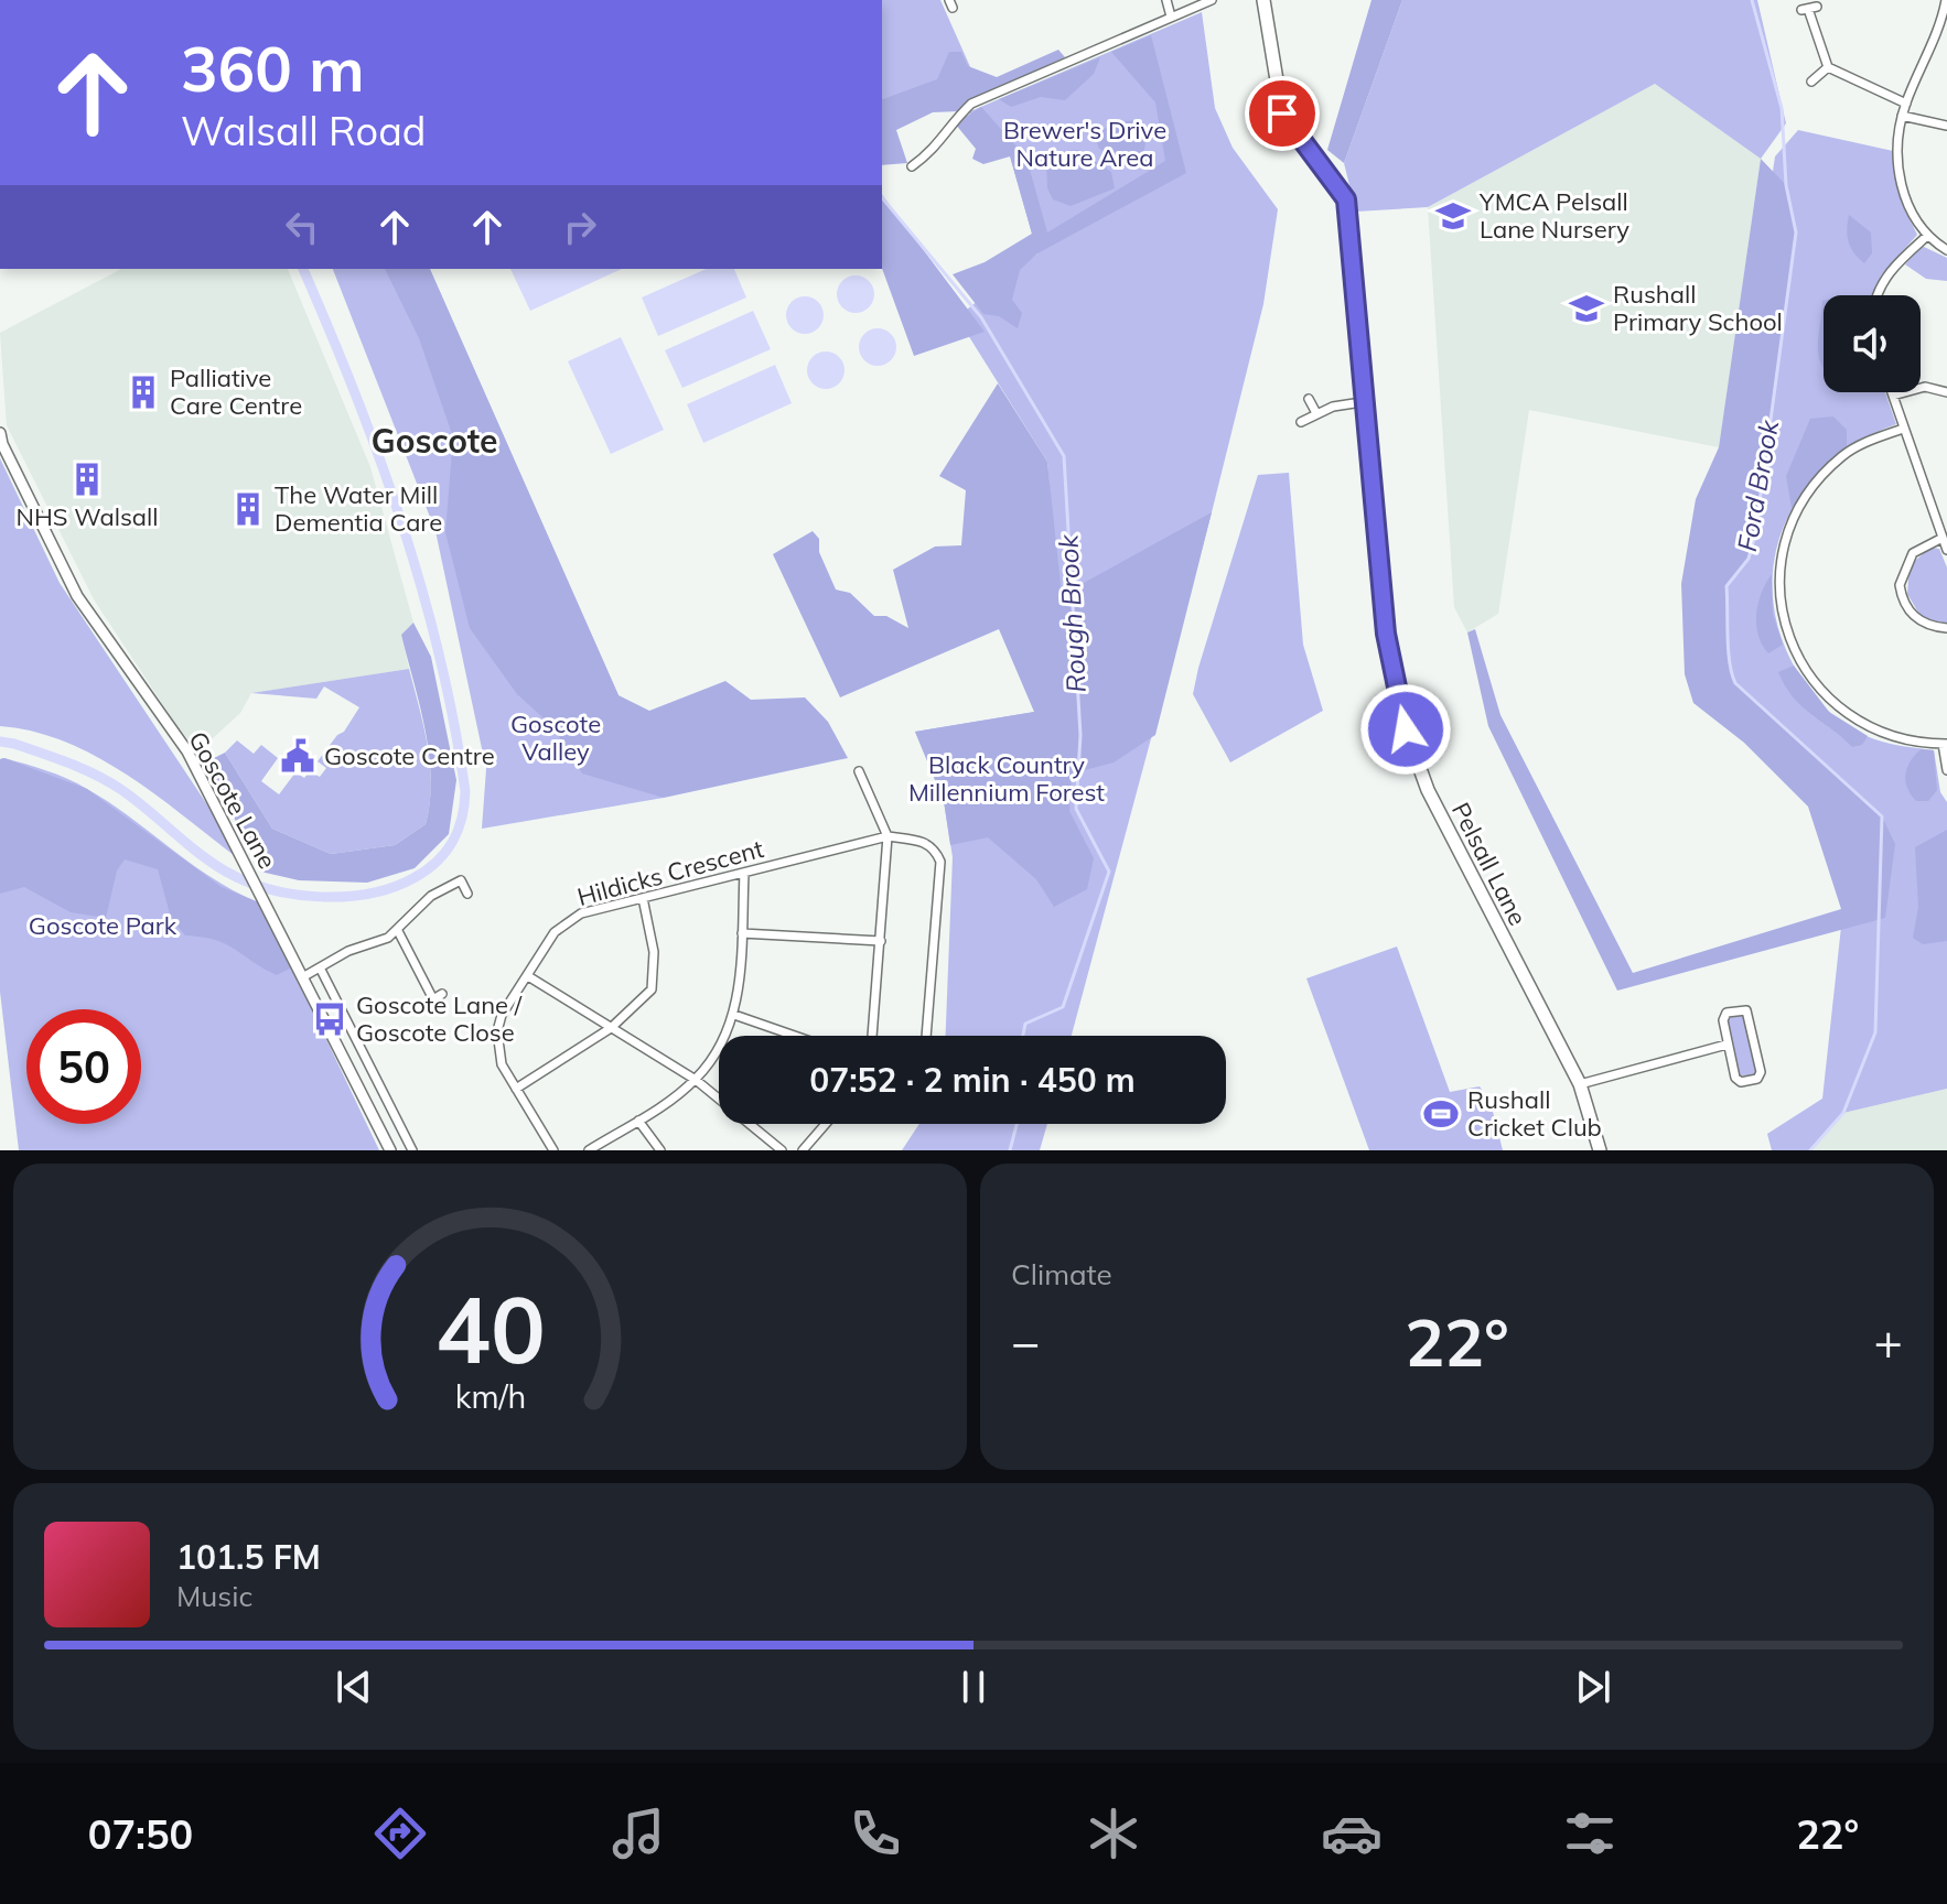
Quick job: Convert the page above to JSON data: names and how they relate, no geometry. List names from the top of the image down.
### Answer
{
  "streets": {
    "main road": ["Pelsall Lane"],
    "street": ["Goscote Lane", "Hildicks Crescent"]
  },
  "districts": ["Goscote"],
  "water": ["Ford Brook", "Rough Brook"],
  "parks": [
    "Brewer's Drive Nature Area",
    "Goscote Valley",
    "Black Country Millennium Forest",
    "Goscote Park"
  ],
  "places": {
    "school or university": ["YMCA Pelsall Lane Nursery", "Rushall Primary School"],
    "building": ["Palliative Care Centre", "NHS Walsall", "The Water Mill Dementia Care"],
    "public building": ["Goscote Centre"],
    "bus stop": ["Goscote Lane / Goscote Close"],
    "sports": ["Rushall Cricket Club"]
  },
  "page": {
    "turn": ["360 m", "Walsall Road"],
    "limit": "50",
    "trip": "07:52 · 2 min · 450 m",
    "tile": "Climate",
    "heat": ["−", "22°", "+"],
    "song": ["101.5 FM", "Music"],
    "tabs": ["07:50", "22°"],
    "gauge": ["40", "km/h"]
  }
}
